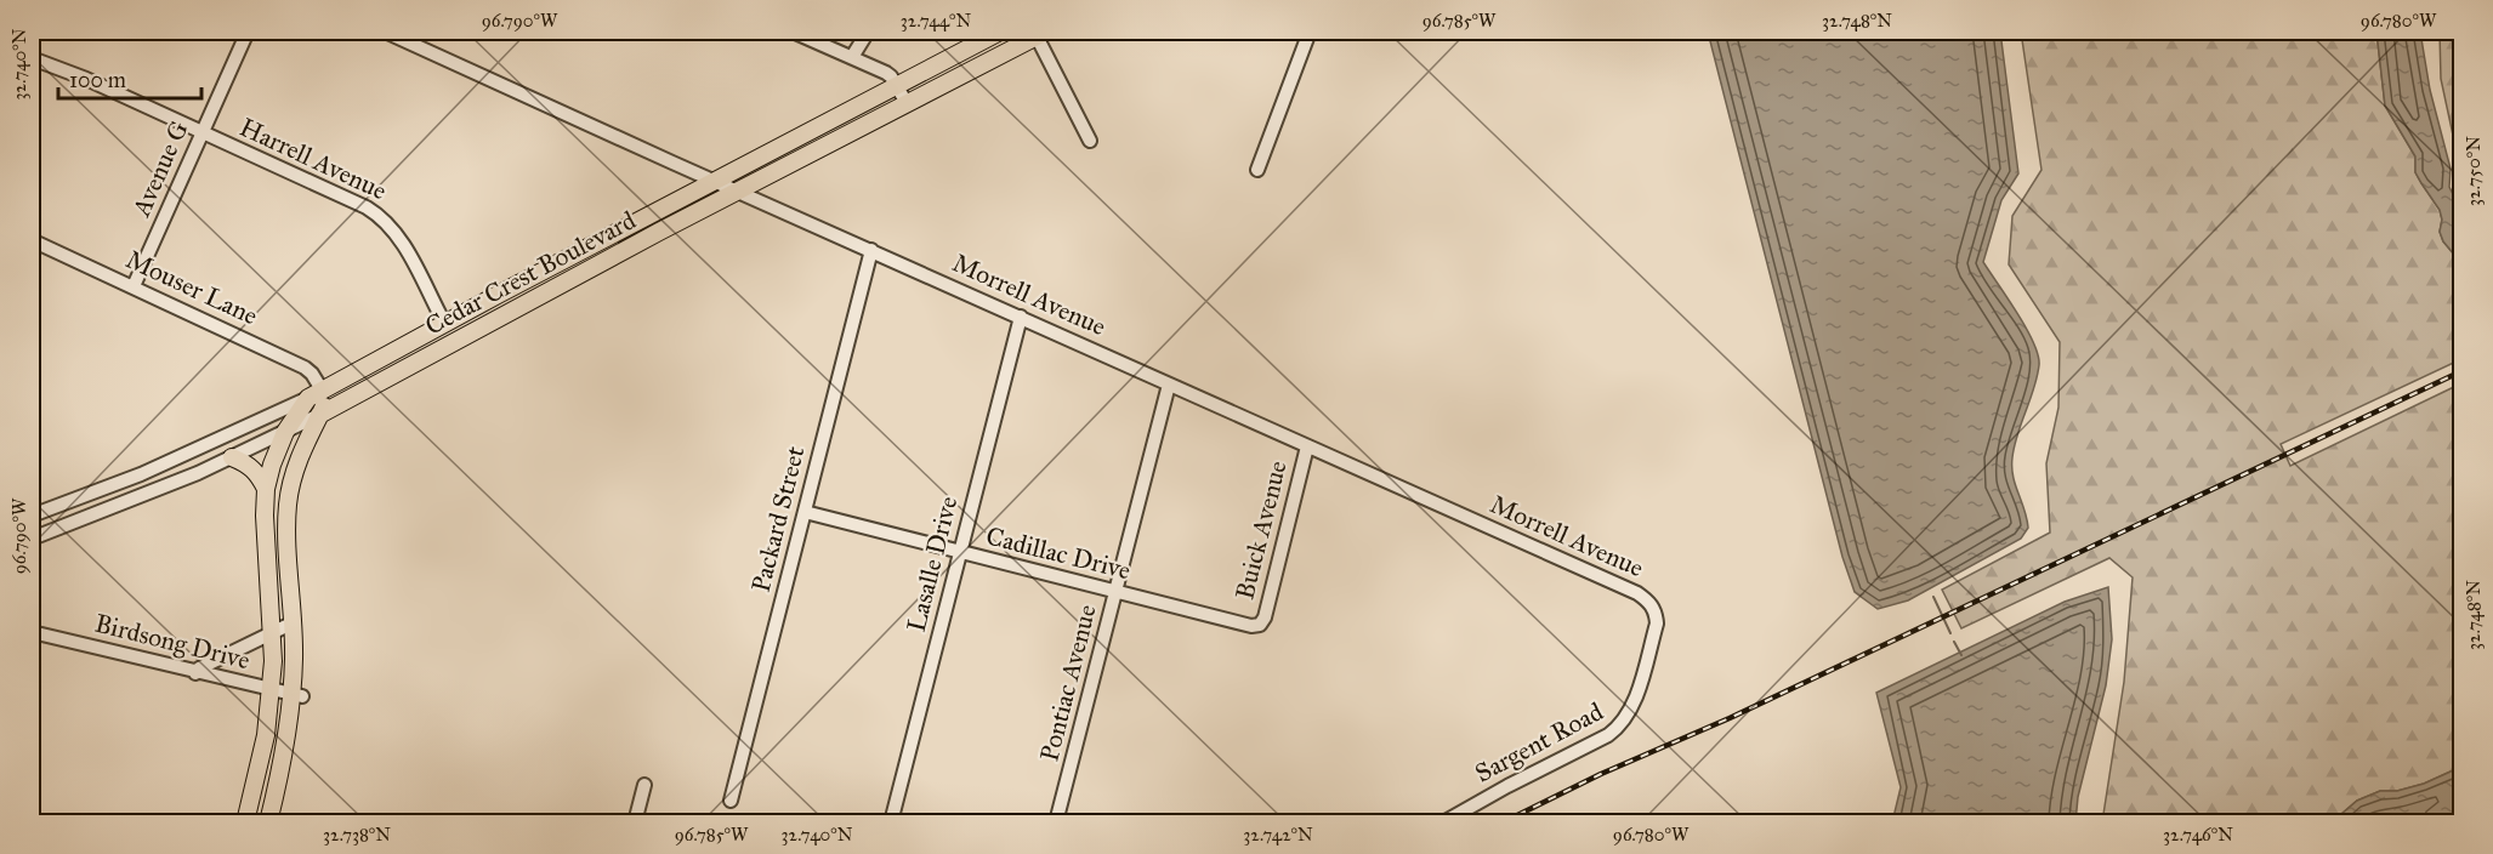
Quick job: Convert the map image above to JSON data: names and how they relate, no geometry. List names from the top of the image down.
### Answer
{
  "streets": {
    "main road": ["Cedar Crest Boulevard"],
    "street": [
      "Harrell Avenue",
      "Avenue G",
      "Mouser Lane",
      "Morrell Avenue",
      "Packard Street",
      "Buick Avenue",
      "Cadillac Drive",
      "Lasalle Drive",
      "Birdsong Drive",
      "Pontiac Avenue",
      "Sargent Road"
    ]
  },
  "crossings": [
    ["Harrell Avenue", "Avenue G"],
    ["Harrell Avenue", "Cedar Crest Boulevard"],
    ["Avenue G", "Mouser Lane"],
    ["Cedar Crest Boulevard", "Mouser Lane"],
    ["Cedar Crest Boulevard", "Morrell Avenue"],
    ["Morrell Avenue", "Packard Street"],
    ["Morrell Avenue", "Buick Avenue"],
    ["Morrell Avenue", "Lasalle Drive"],
    ["Morrell Avenue", "Pontiac Avenue"],
    ["Morrell Avenue", "Sargent Road"],
    ["Packard Street", "Cadillac Drive"],
    ["Buick Avenue", "Cadillac Drive"],
    ["Cadillac Drive", "Lasalle Drive"],
    ["Cadillac Drive", "Pontiac Avenue"]
  ],
  "scale_bar": "100 m",
  "coordinates": [
    "96.790°W",
    "32.744°N",
    "96.785°W",
    "32.748°N",
    "96.780°W",
    "32.740°N",
    "32.750°N",
    "32.738°N",
    "32.742°N",
    "32.746°N"
  ]
}
